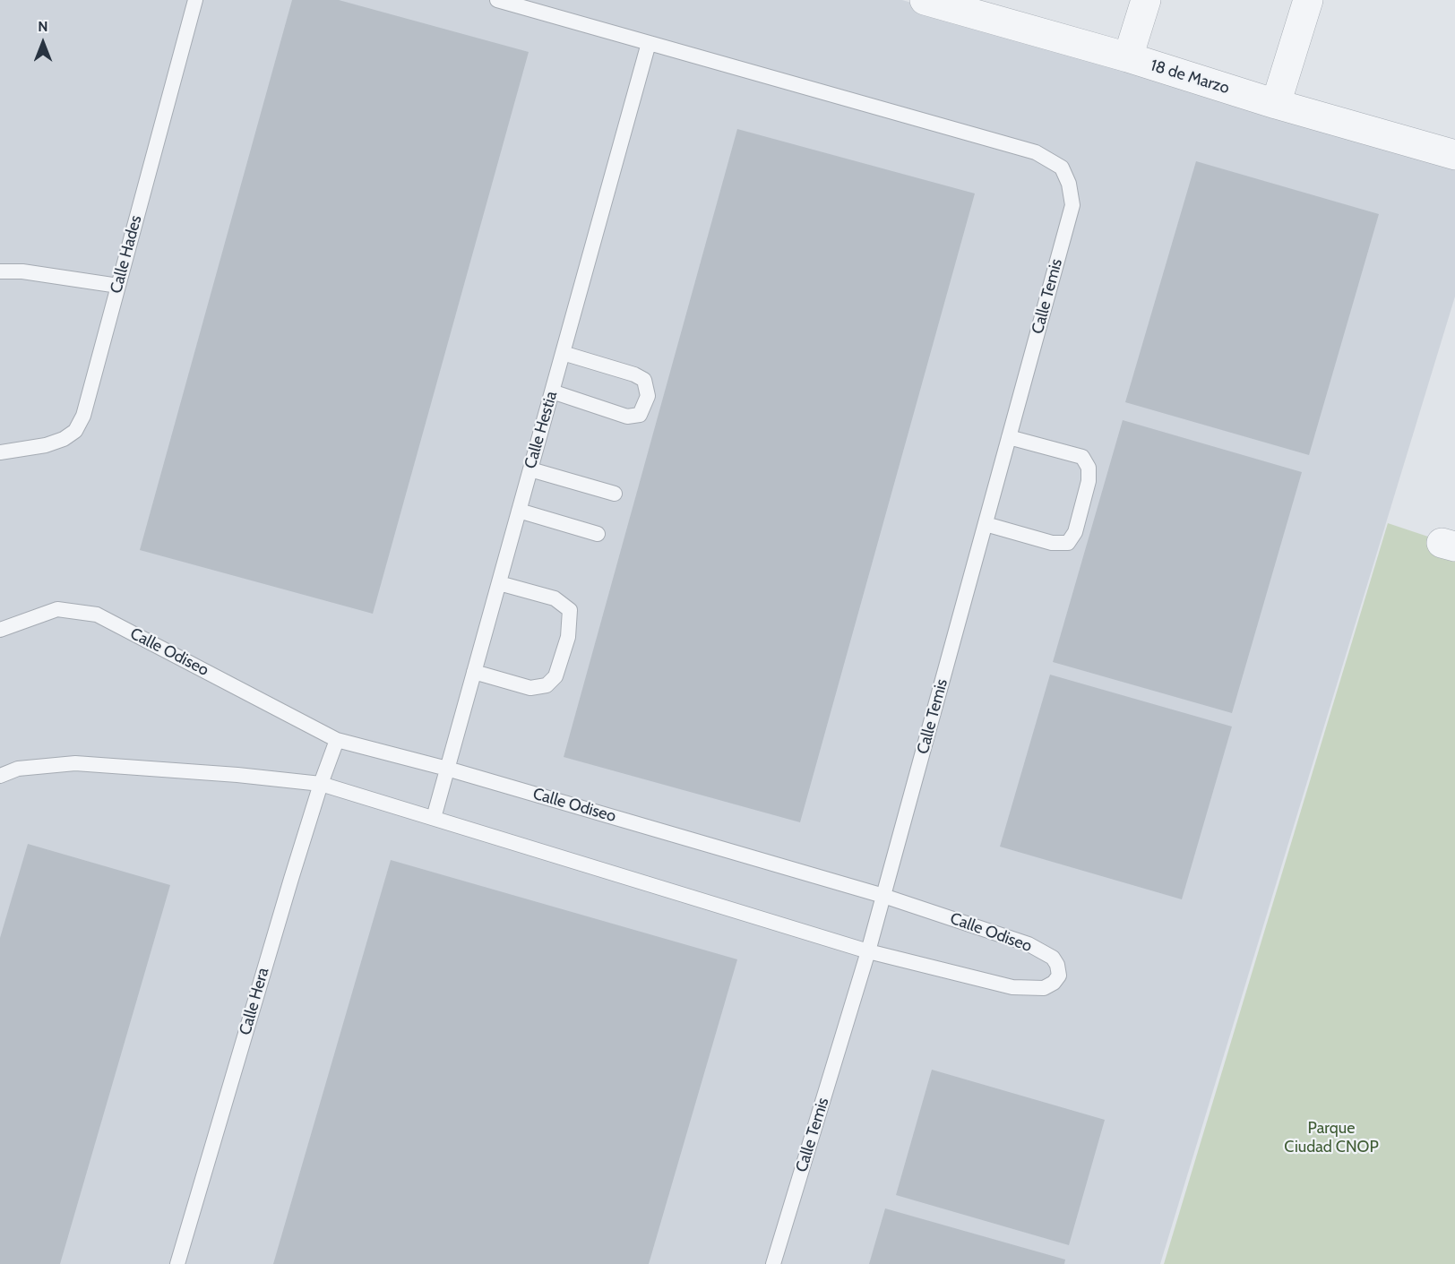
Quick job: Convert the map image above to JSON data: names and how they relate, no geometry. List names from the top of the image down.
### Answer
{
  "streets": {
    "street": ["18 de Marzo"],
    "lane": [
      "Calle Hades",
      "Calle Temis",
      "Calle Hestia",
      "Calle Odiseo",
      "Calle Hera"
    ]
  },
  "crossings": [
    ["Calle Temis", "Calle Hestia"],
    ["Calle Temis", "Calle Odiseo"],
    ["Calle Hestia", "Calle Odiseo"],
    ["Calle Odiseo", "Calle Hera"]
  ],
  "parks": ["Parque Ciudad CNOP"],
  "north": "top"
}
